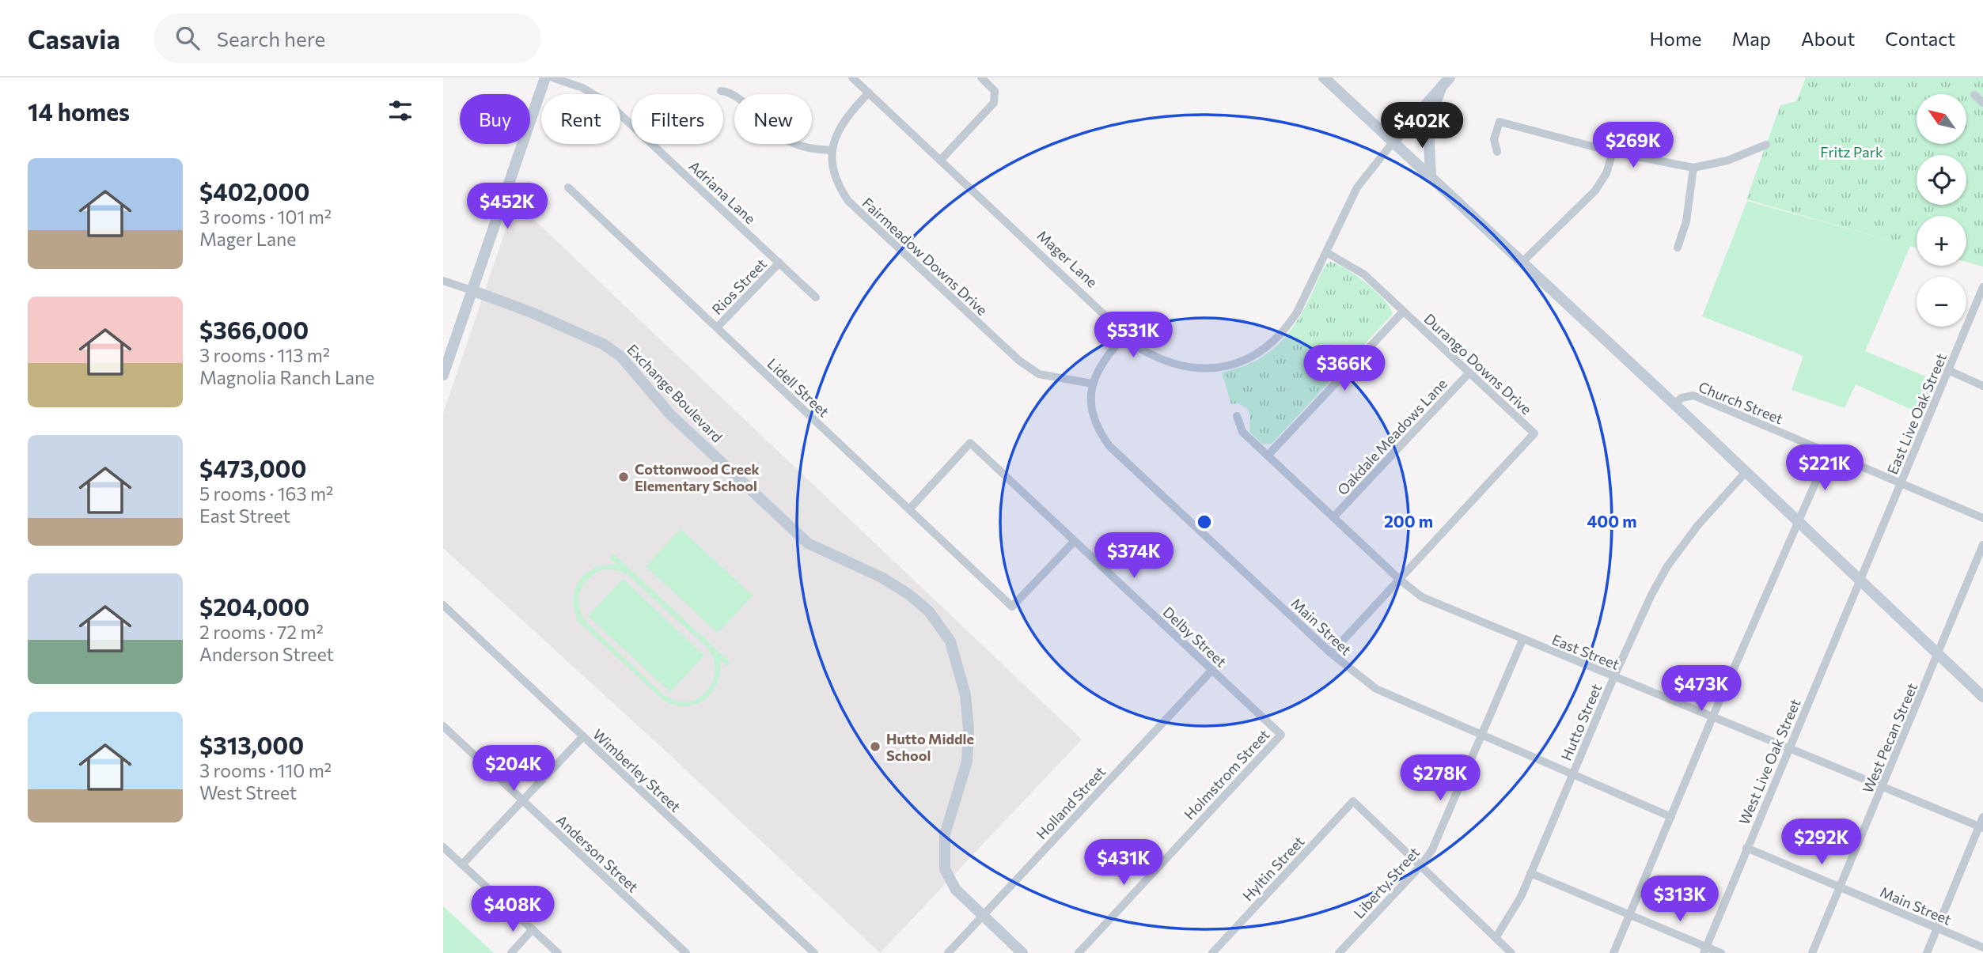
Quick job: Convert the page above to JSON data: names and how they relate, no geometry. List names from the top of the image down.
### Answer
{
  "streets": {
    "street": [
      "Adriana Lane",
      "Fairmeadow Downs Drive",
      "Mager Lane",
      "Rios Street",
      "Durango Downs Drive",
      "Lidell Street",
      "Exchange Boulevard",
      "Church Street",
      "East Live Oak Street",
      "Oakdale Meadows Lane",
      "Main Street",
      "Delby Street",
      "East Street",
      "Hutto Street",
      "West Pecan Street",
      "West Live Oak Street",
      "Wimberley Street",
      "Holmstrom Street",
      "Holland Street",
      "Anderson Street",
      "Hyltin Street",
      "Liberty Street"
    ]
  },
  "crossings": [
    ["Adriana Lane", "Rios Street"],
    ["Fairmeadow Downs Drive", "Main Street"],
    ["Mager Lane", "Durango Downs Drive"],
    ["Mager Lane", "Main Street"],
    ["Rios Street", "Lidell Street"],
    ["Durango Downs Drive", "Oakdale Meadows Lane"],
    ["Durango Downs Drive", "Main Street"],
    ["Durango Downs Drive", "East Street"],
    ["Lidell Street", "Delby Street"],
    ["Exchange Boulevard", "Holland Street"],
    ["Church Street", "East Live Oak Street"],
    ["East Live Oak Street", "West Live Oak Street"],
    ["Oakdale Meadows Lane", "East Street"],
    ["Main Street", "Hutto Street"],
    ["Main Street", "West Pecan Street"],
    ["Main Street", "West Live Oak Street"],
    ["Main Street", "Liberty Street"],
    ["Delby Street", "Holmstrom Street"],
    ["Delby Street", "Holland Street"],
    ["East Street", "Hutto Street"],
    ["East Street", "West Pecan Street"],
    ["East Street", "West Live Oak Street"],
    ["East Street", "Liberty Street"],
    ["Hyltin Street", "Liberty Street"]
  ],
  "parks": ["Fritz Park"],
  "places": ["Cottonwood Creek Elementary School", "Hutto Middle School"],
  "north": "top left",
  "page": {
    "header": "Casavia",
    "search": "Search here",
    "nav": [
      "Home",
      "Map",
      "About",
      "Contact"
    ],
    "heading": "14 homes",
    "map_buttons": ["+", "−"],
    "chip": [
      "Buy",
      "Rent",
      "Filters",
      "New"
    ],
    "price": [
      "$402K",
      "$269K",
      "$452K",
      "$531K",
      "$366K",
      "$221K",
      "$374K",
      "$473K",
      "$204K",
      "$278K",
      "$292K",
      "$431K",
      "$313K",
      "$408K"
    ],
    "list": [
      {
        "name": "$402,000",
        "note": "3 rooms · 101 m² · Mager Lane"
      },
      {
        "name": "$366,000",
        "note": "3 rooms · 113 m² · Magnolia Ranch Lane"
      },
      {
        "name": "$473,000",
        "note": "5 rooms · 163 m² · East Street"
      },
      {
        "name": "$204,000",
        "note": "2 rooms · 72 m² · Anderson Street"
      },
      {
        "name": "$313,000",
        "note": "3 rooms · 110 m² · West Street"
      }
    ]
  },
  "rings": ["200 m", "400 m"]
}
